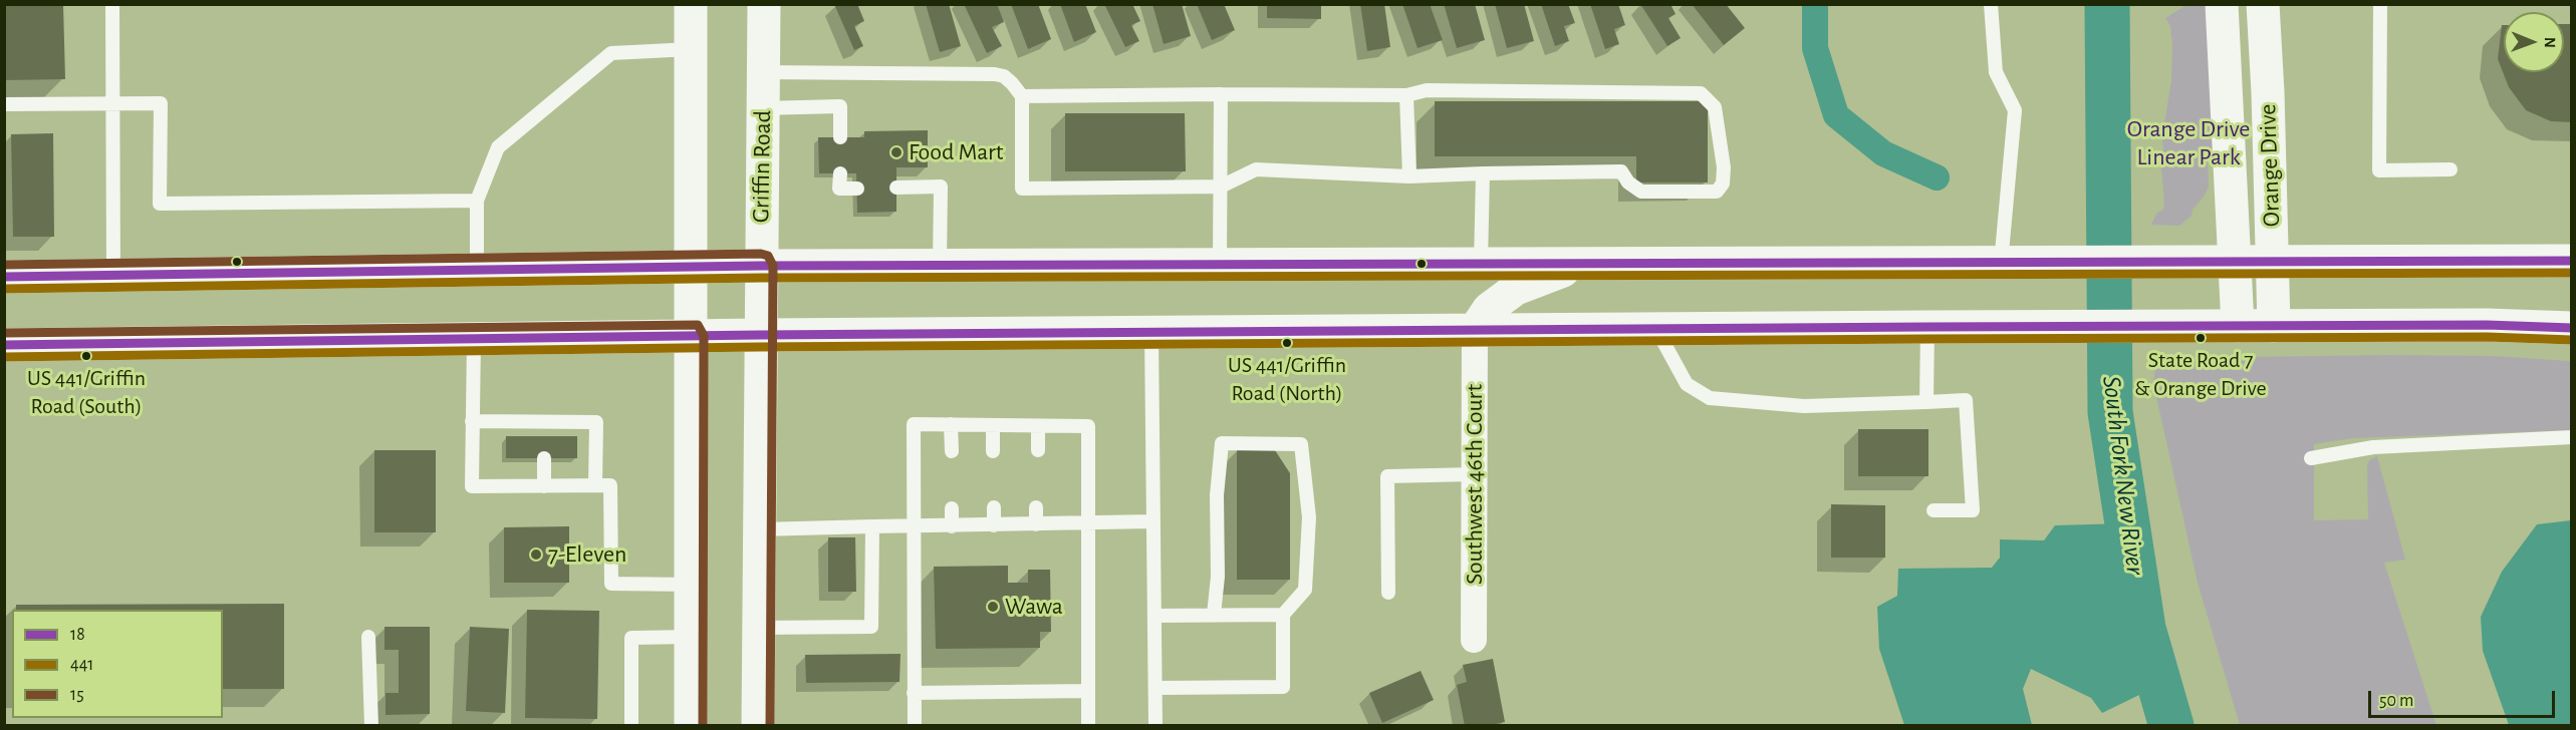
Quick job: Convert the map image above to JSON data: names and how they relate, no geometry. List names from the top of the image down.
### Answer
{
  "streets": {
    "main road": ["Orange Drive", "Griffin Road"],
    "street": ["Southwest 46th Court"]
  },
  "water": ["South Fork New River"],
  "parks": ["Orange Drive Linear Park"],
  "places": [
    "Food Mart",
    "State Road 7 & Orange Drive",
    "US 441/Griffin Road (North)",
    "US 441/Griffin Road (South)",
    "7-Eleven",
    "Wawa"
  ],
  "lines": ["transit line 15", "transit line 18", "transit line 441"],
  "legend": ["18", "441", "15"],
  "scale_bar": "50 m",
  "north": "right"
}
